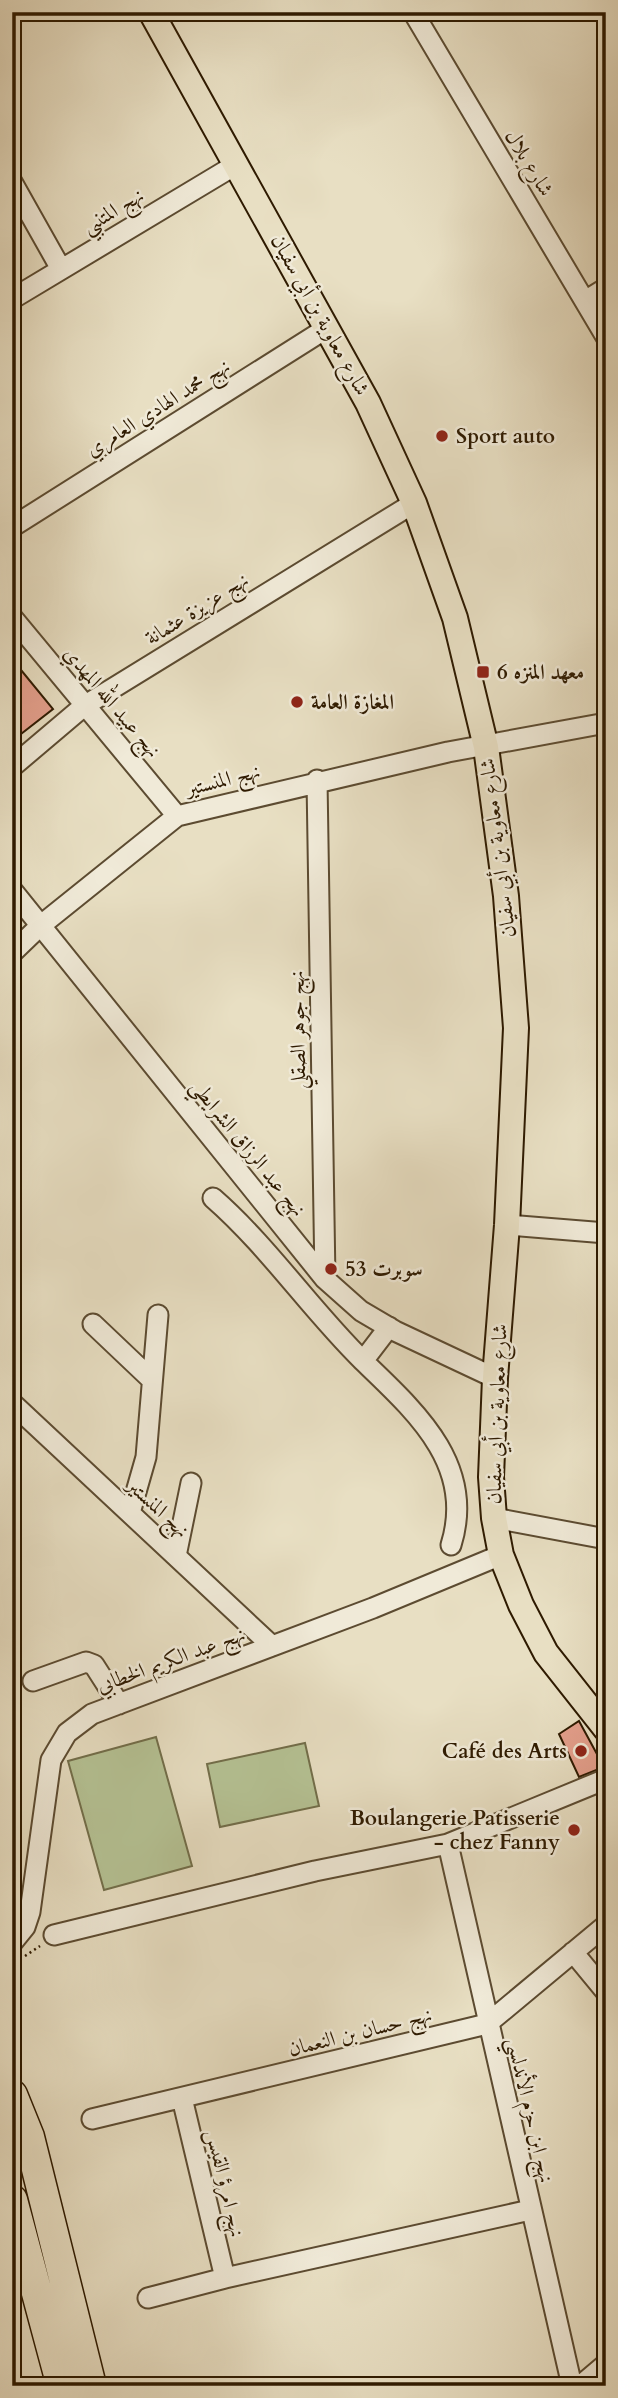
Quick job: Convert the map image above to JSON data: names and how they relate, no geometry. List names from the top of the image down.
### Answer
{
  "streets": {
    "main road": ["شارع معاوية بن أبي سفيان"],
    "street": [
      "شارع بلال",
      "نهج المتنبي",
      "نهج محمد الهادي العامري",
      "نهج عزيزة عثمانة",
      "نهج عبيد الله المهدي",
      "نهج المنستير",
      "نهج جوهر الصقلي",
      "نهج عبد الرزاق الشرايطي",
      "نهج عبد الكريم الخطابي",
      "نهج حسان بن النعمان",
      "نهج ابن حزم الأندلسي",
      "نهج امرؤ القيس"
    ]
  },
  "crossings": [
    ["نهج المتنبي", "شارع معاوية بن أبي سفيان"],
    ["شارع معاوية بن أبي سفيان", "نهج محمد الهادي العامري"],
    ["شارع معاوية بن أبي سفيان", "نهج عزيزة عثمانة"],
    ["شارع معاوية بن أبي سفيان", "نهج المنستير"],
    ["شارع معاوية بن أبي سفيان", "نهج عبد الرزاق الشرايطي"],
    ["شارع معاوية بن أبي سفيان", "نهج عبد الكريم الخطابي"],
    ["نهج عزيزة عثمانة", "نهج عبيد الله المهدي"],
    ["نهج عبيد الله المهدي", "نهج المنستير"],
    ["نهج المنستير", "نهج جوهر الصقلي"],
    ["نهج المنستير", "نهج عبد الرزاق الشرايطي"],
    ["نهج المنستير", "نهج عبد الكريم الخطابي"],
    ["نهج جوهر الصقلي", "نهج عبد الرزاق الشرايطي"],
    ["نهج حسان بن النعمان", "نهج ابن حزم الأندلسي"],
    ["نهج حسان بن النعمان", "نهج امرؤ القيس"]
  ],
  "places": {
    "other": [
      "Sport auto",
      "المغازة العامة",
      "سوبرت 53",
      "Café des Arts",
      "Boulangerie Patisserie - chez Fanny"
    ],
    "transit": ["معهد المنزه 6"]
  }
}
